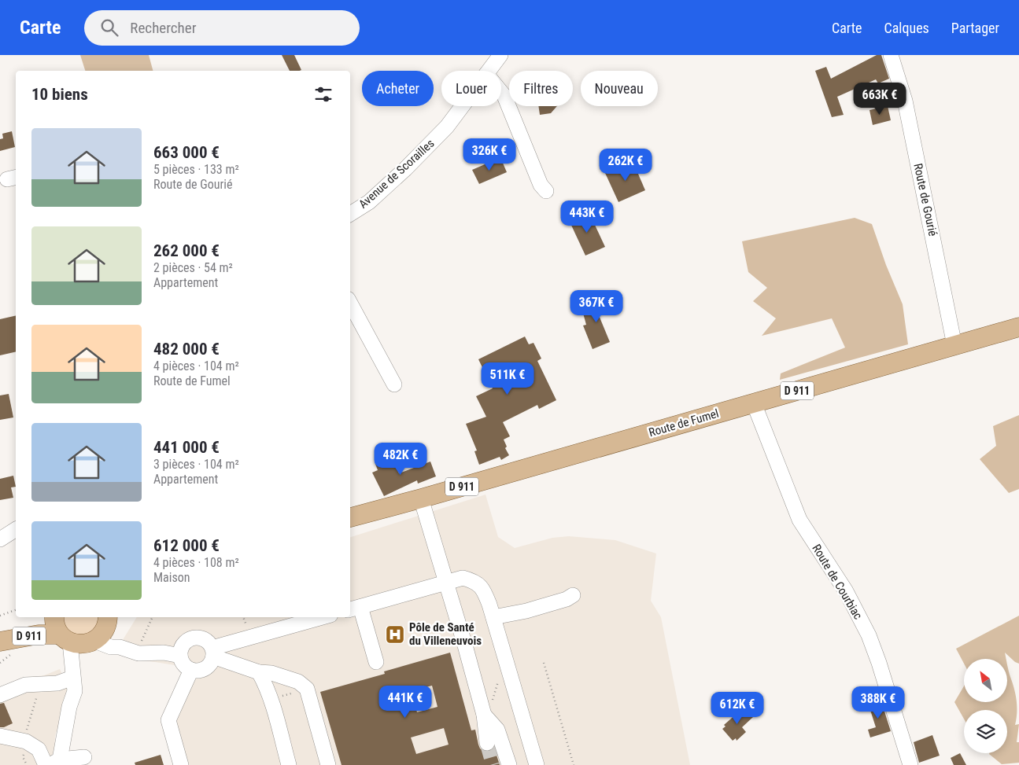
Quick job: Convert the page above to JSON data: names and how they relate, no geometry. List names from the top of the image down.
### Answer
{
  "streets": {
    "main road": ["D 911", "Route de Fumel"],
    "street": ["Avenue de Scorailles", "Route de Gourié", "Route de Courbiac"]
  },
  "crossings": [
    ["Route de Gourié", "Route de Fumel"],
    ["Route de Fumel", "Route de Courbiac"]
  ],
  "places": {
    "hospital": ["Pôle de Santé du Villeneuvois"]
  },
  "north": "top left",
  "page": {
    "header": "Carte",
    "search": "Rechercher",
    "nav": ["Carte", "Calques", "Partager"],
    "chip": [
      "Acheter",
      "Louer",
      "Filtres",
      "Nouveau"
    ],
    "heading": "10 biens",
    "price": [
      "663K €",
      "326K €",
      "262K €",
      "443K €",
      "367K €",
      "511K €",
      "482K €",
      "441K €",
      "388K €",
      "612K €"
    ],
    "list": [
      {
        "name": "663 000 €",
        "note": "5 pièces · 133 m² · Route de Gourié"
      },
      {
        "name": "262 000 €",
        "note": "2 pièces · 54 m² · Appartement"
      },
      {
        "name": "482 000 €",
        "note": "4 pièces · 104 m² · Route de Fumel"
      },
      {
        "name": "441 000 €",
        "note": "3 pièces · 104 m² · Appartement"
      },
      {
        "name": "612 000 €",
        "note": "4 pièces · 108 m² · Maison"
      }
    ]
  }
}
